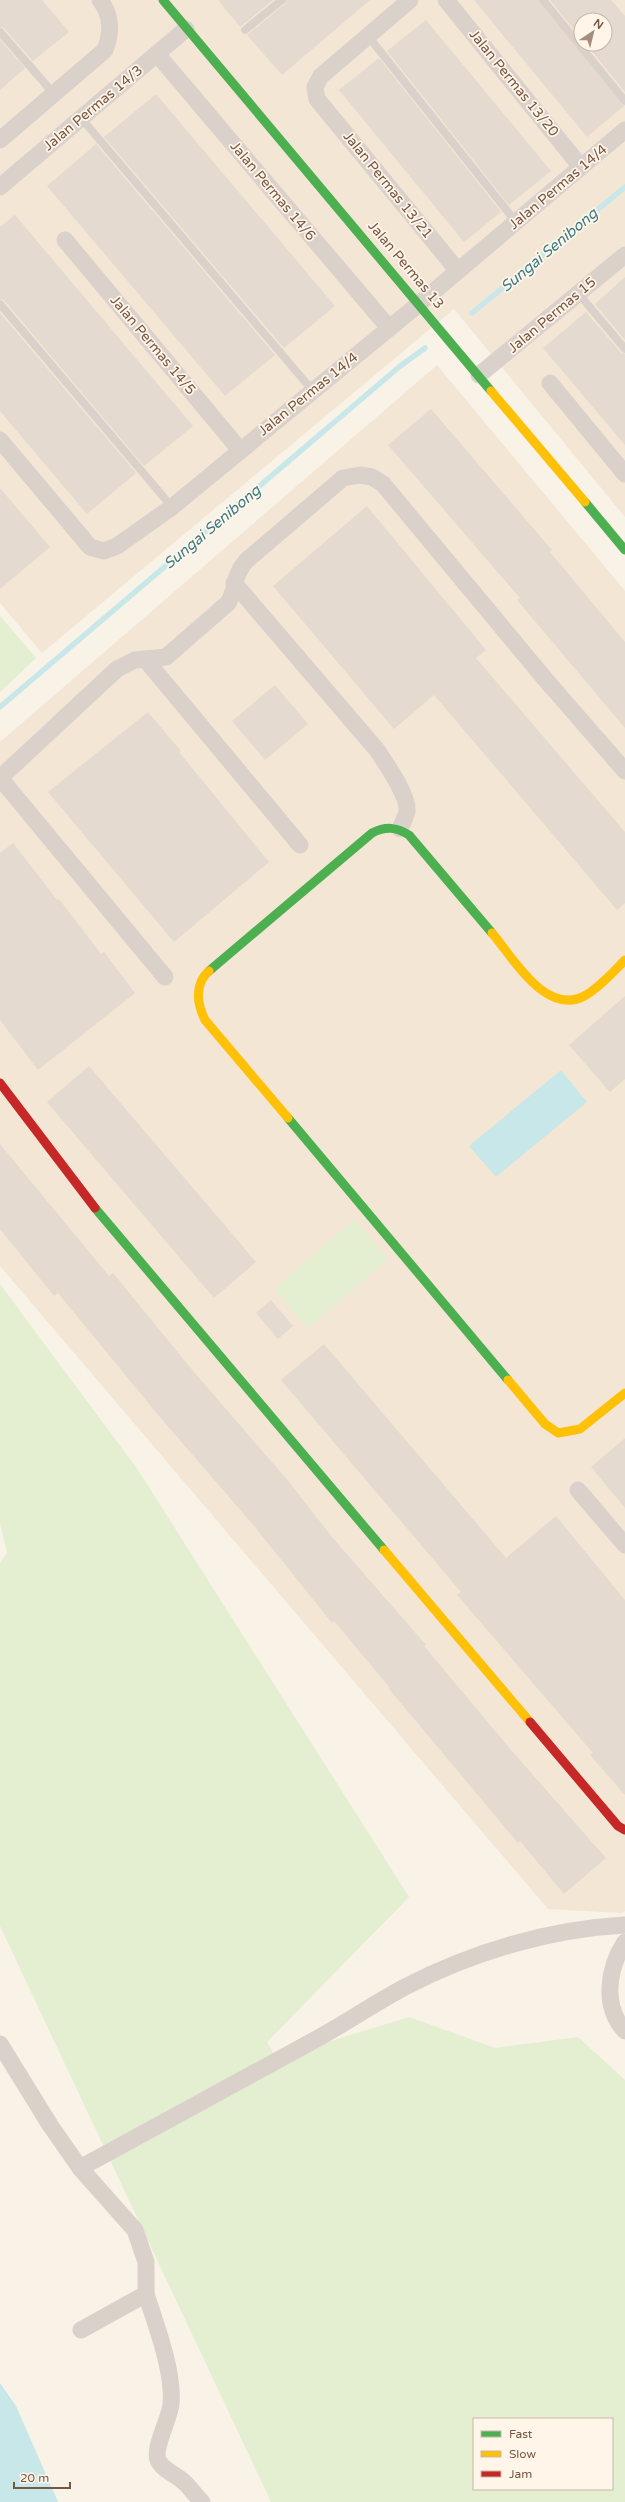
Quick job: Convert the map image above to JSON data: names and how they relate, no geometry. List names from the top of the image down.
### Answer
{
  "streets": {
    "street": [
      "Jalan Permas 13/20",
      "Jalan Permas 14/3",
      "Jalan Permas 13/21",
      "Jalan Permas 14/4",
      "Jalan Permas 14/6",
      "Jalan Permas 13",
      "Jalan Permas 15",
      "Jalan Permas 14/5"
    ]
  },
  "crossings": [
    ["Jalan Permas 13/20", "Jalan Permas 14/4"],
    ["Jalan Permas 14/3", "Jalan Permas 14/6"],
    ["Jalan Permas 14/3", "Jalan Permas 13"],
    ["Jalan Permas 13/21", "Jalan Permas 14/4"],
    ["Jalan Permas 14/4", "Jalan Permas 14/6"],
    ["Jalan Permas 14/4", "Jalan Permas 13"],
    ["Jalan Permas 14/4", "Jalan Permas 14/5"],
    ["Jalan Permas 13", "Jalan Permas 15"]
  ],
  "water": ["Sungai Senibong"],
  "legend": ["Fast", "Slow", "Jam"],
  "scale_bar": "20 m",
  "north": "top right"
}
